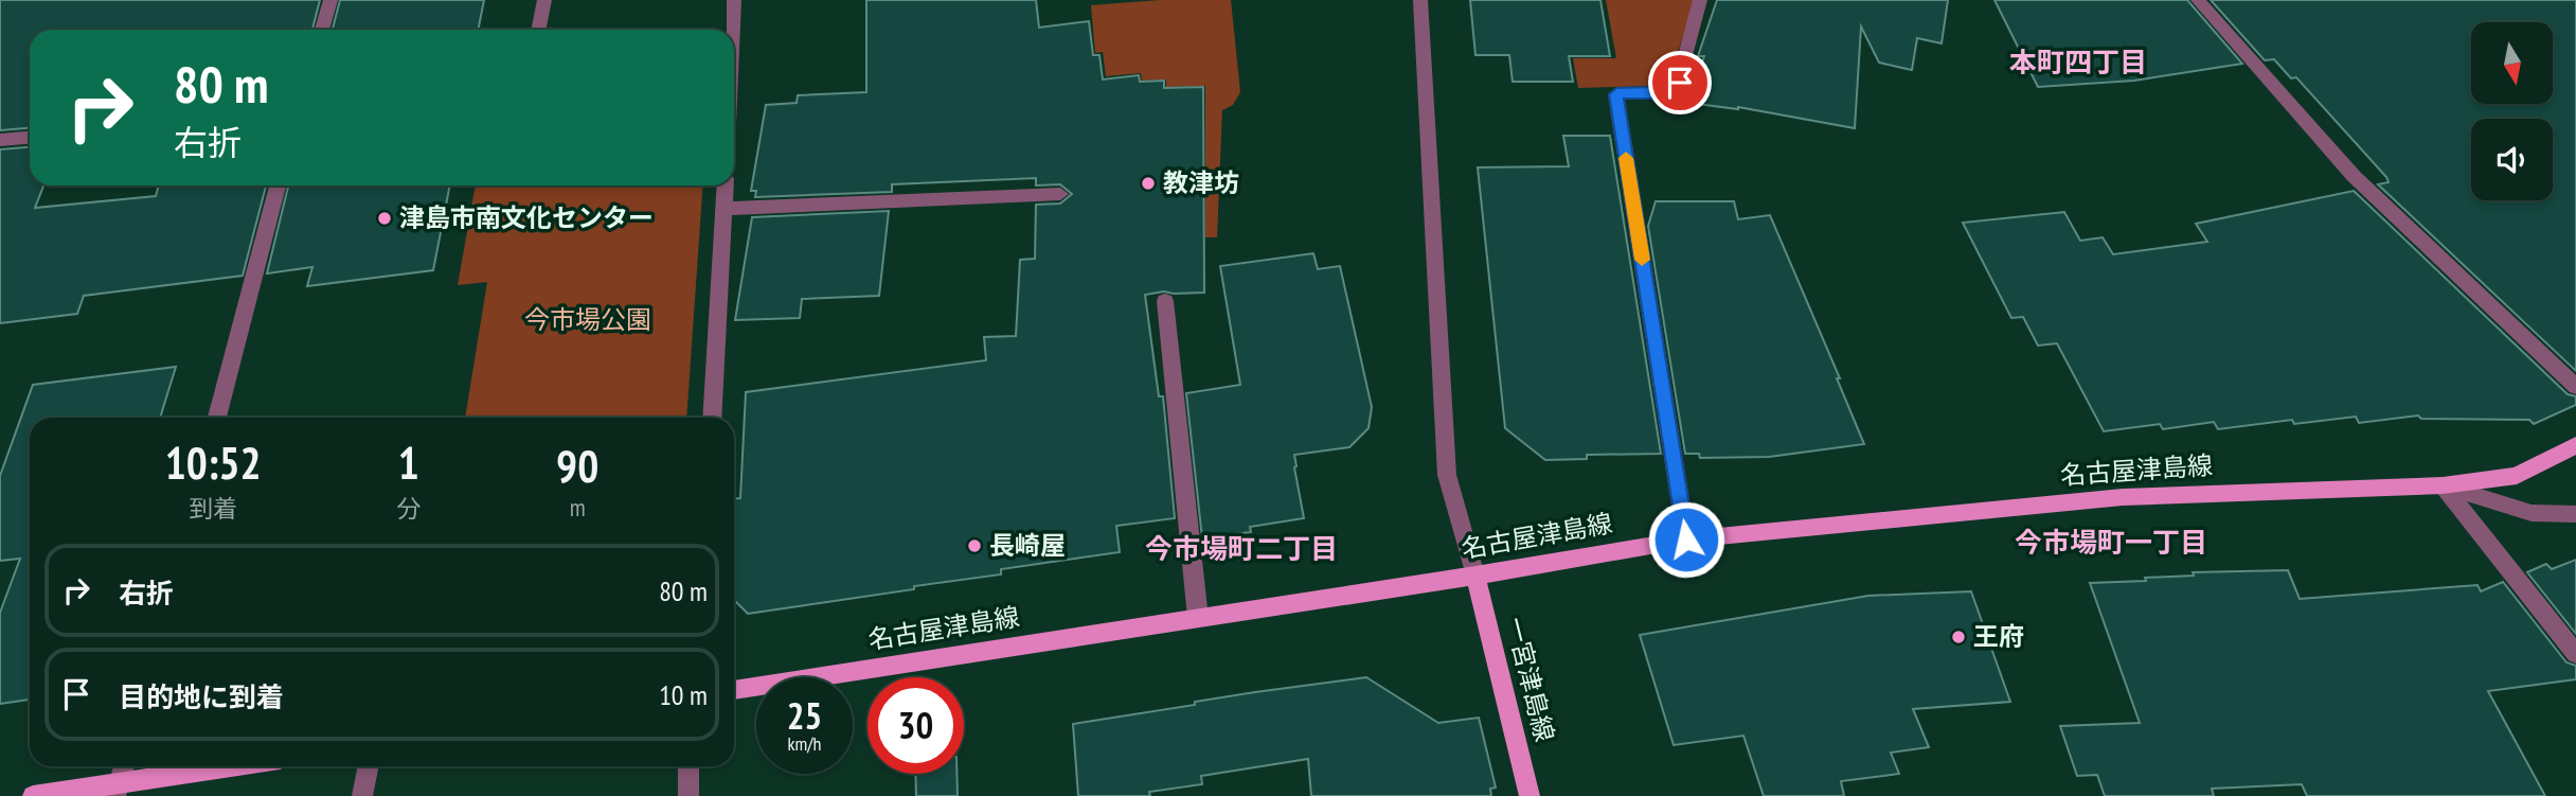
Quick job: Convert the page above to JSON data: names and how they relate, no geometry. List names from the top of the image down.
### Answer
{
  "streets": {
    "main road": ["名古屋津島線", "一宮津島線"]
  },
  "crossings": [
    ["名古屋津島線", "一宮津島線"]
  ],
  "districts": ["本町四丁目", "今市場町一丁目", "今市場町二丁目"],
  "parks": ["今市場公園"],
  "places": [
    "教津坊",
    "津島市南文化センター",
    "長崎屋",
    "王府"
  ],
  "north": "bottom",
  "page": {
    "turn": ["80 m", "右折"],
    "eta": [
      "10:52",
      "到着",
      "1",
      "分",
      "90",
      "m"
    ],
    "list": [
      {
        "name": "右折",
        "value": "80 m"
      },
      {
        "name": "目的地に到着",
        "value": "10 m"
      }
    ],
    "speed": "25 km/h",
    "limit": "30"
  }
}
